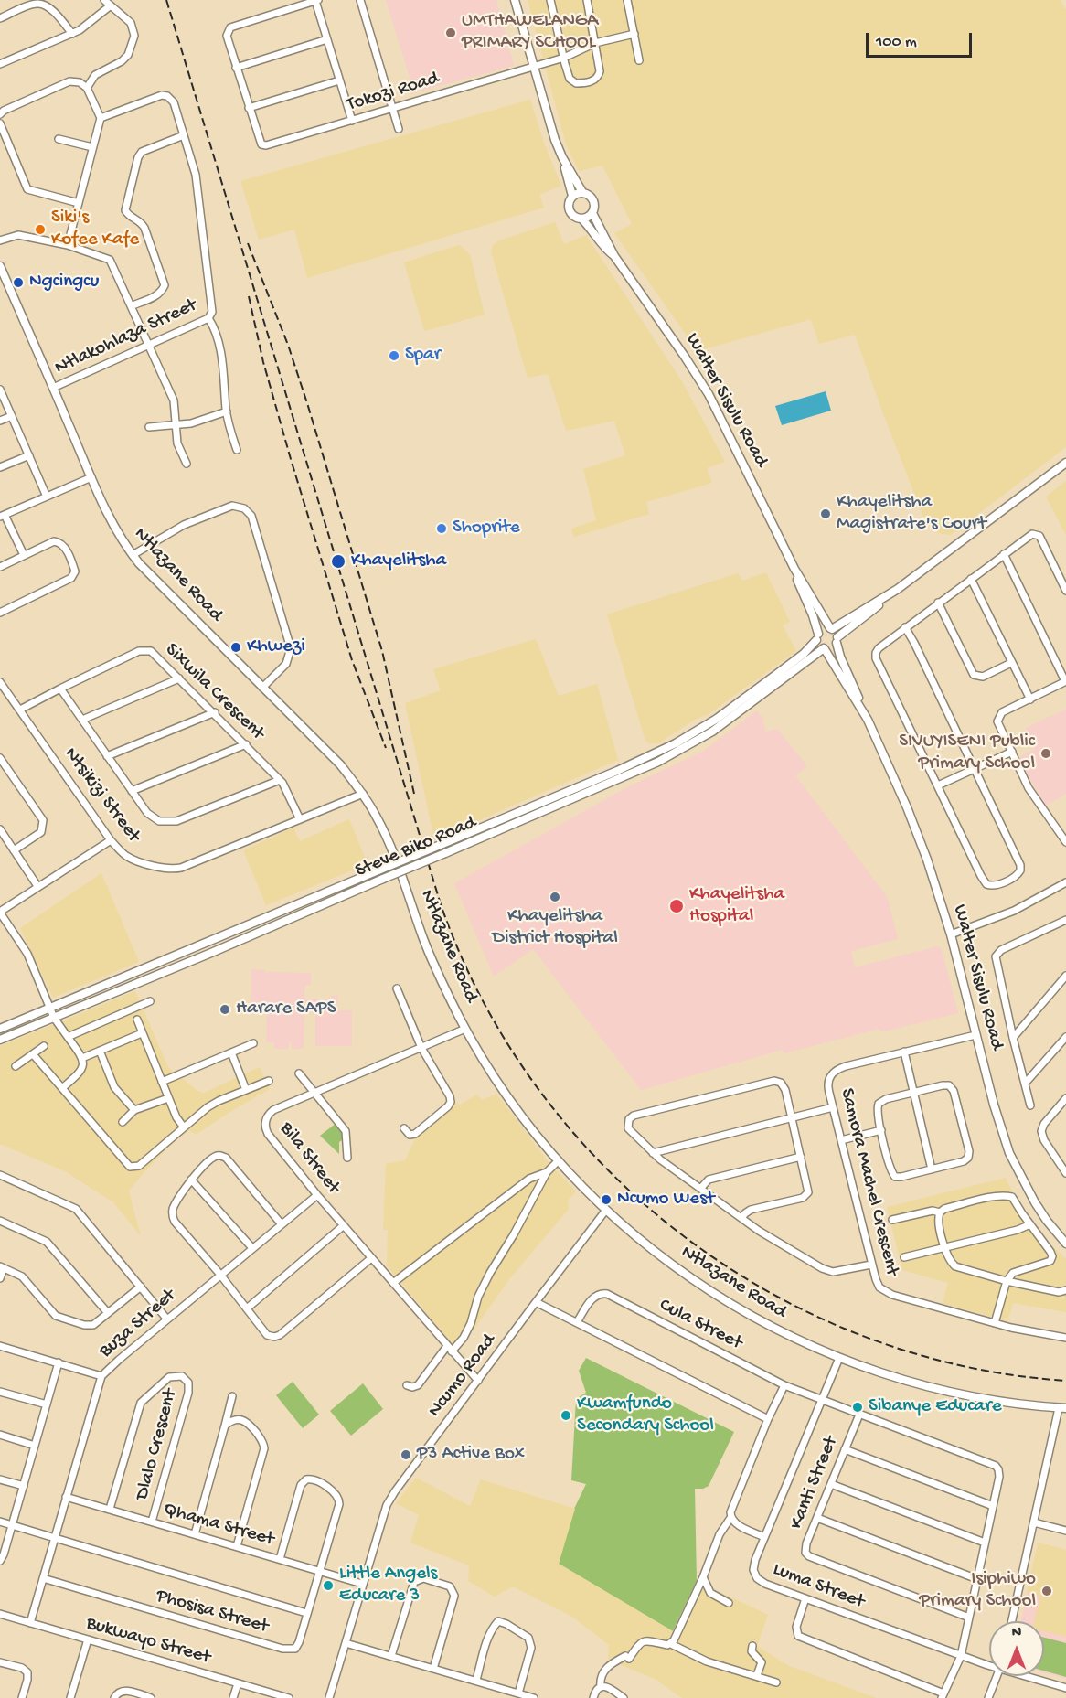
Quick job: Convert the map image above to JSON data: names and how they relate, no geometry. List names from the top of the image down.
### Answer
{
  "streets": {
    "street": [
      "Tokozi Road",
      "Ntlakohlaza Street",
      "Walter Sisulu Road",
      "Ntlazane Road",
      "Sixwila Crescent",
      "Ntsikizi Street",
      "Steve Biko Road",
      "Bila Street",
      "Samora Machel Crescent",
      "Buza Street",
      "Cula Street",
      "Ncumo Road",
      "Dlalo Crescent",
      "Kanti Street",
      "Qhama Street",
      "Luma Street",
      "Phosisa Street",
      "Bukwayo Street"
    ]
  },
  "crossings": [
    ["Ntlakohlaza Street", "Ntlazane Road"],
    ["Walter Sisulu Road", "Steve Biko Road"],
    ["Walter Sisulu Road", "Samora Machel Crescent"],
    ["Ntlazane Road", "Ntsikizi Street"],
    ["Ntlazane Road", "Bila Street"],
    ["Ntlazane Road", "Ncumo Road"],
    ["Ntlazane Road", "Luma Street"],
    ["Sixwila Crescent", "Ntsikizi Street"],
    ["Bila Street", "Buza Street"],
    ["Bila Street", "Ncumo Road"],
    ["Buza Street", "Qhama Street"],
    ["Buza Street", "Phosisa Street"],
    ["Buza Street", "Bukwayo Street"],
    ["Cula Street", "Kanti Street"],
    ["Cula Street", "Luma Street"],
    ["Ncumo Road", "Qhama Street"],
    ["Dlalo Crescent", "Qhama Street"],
    ["Qhama Street", "Phosisa Street"]
  ],
  "places": [
    "UMTHAWELANGA PRIMARY SCHOOL",
    "Siki's Kofee Kafe",
    "Ngcingcu",
    "Spar",
    "Khayelitsha Magistrate's Court",
    "Shoprite",
    "Khayelitsha",
    "Khwezi",
    "SIVUYISENI Public Primary School",
    "Khayelitsha District Hospital",
    "Khayelitsha Hospital",
    "Harare SAPS",
    "Ncumo West",
    "Sibanye Educare",
    "Kwamfundo Secondary School",
    "P3 Active Box",
    "Little Angels Educare 3",
    "Isiphiwo Primary School"
  ],
  "scale_bar": "100 m",
  "north": "top"
}
